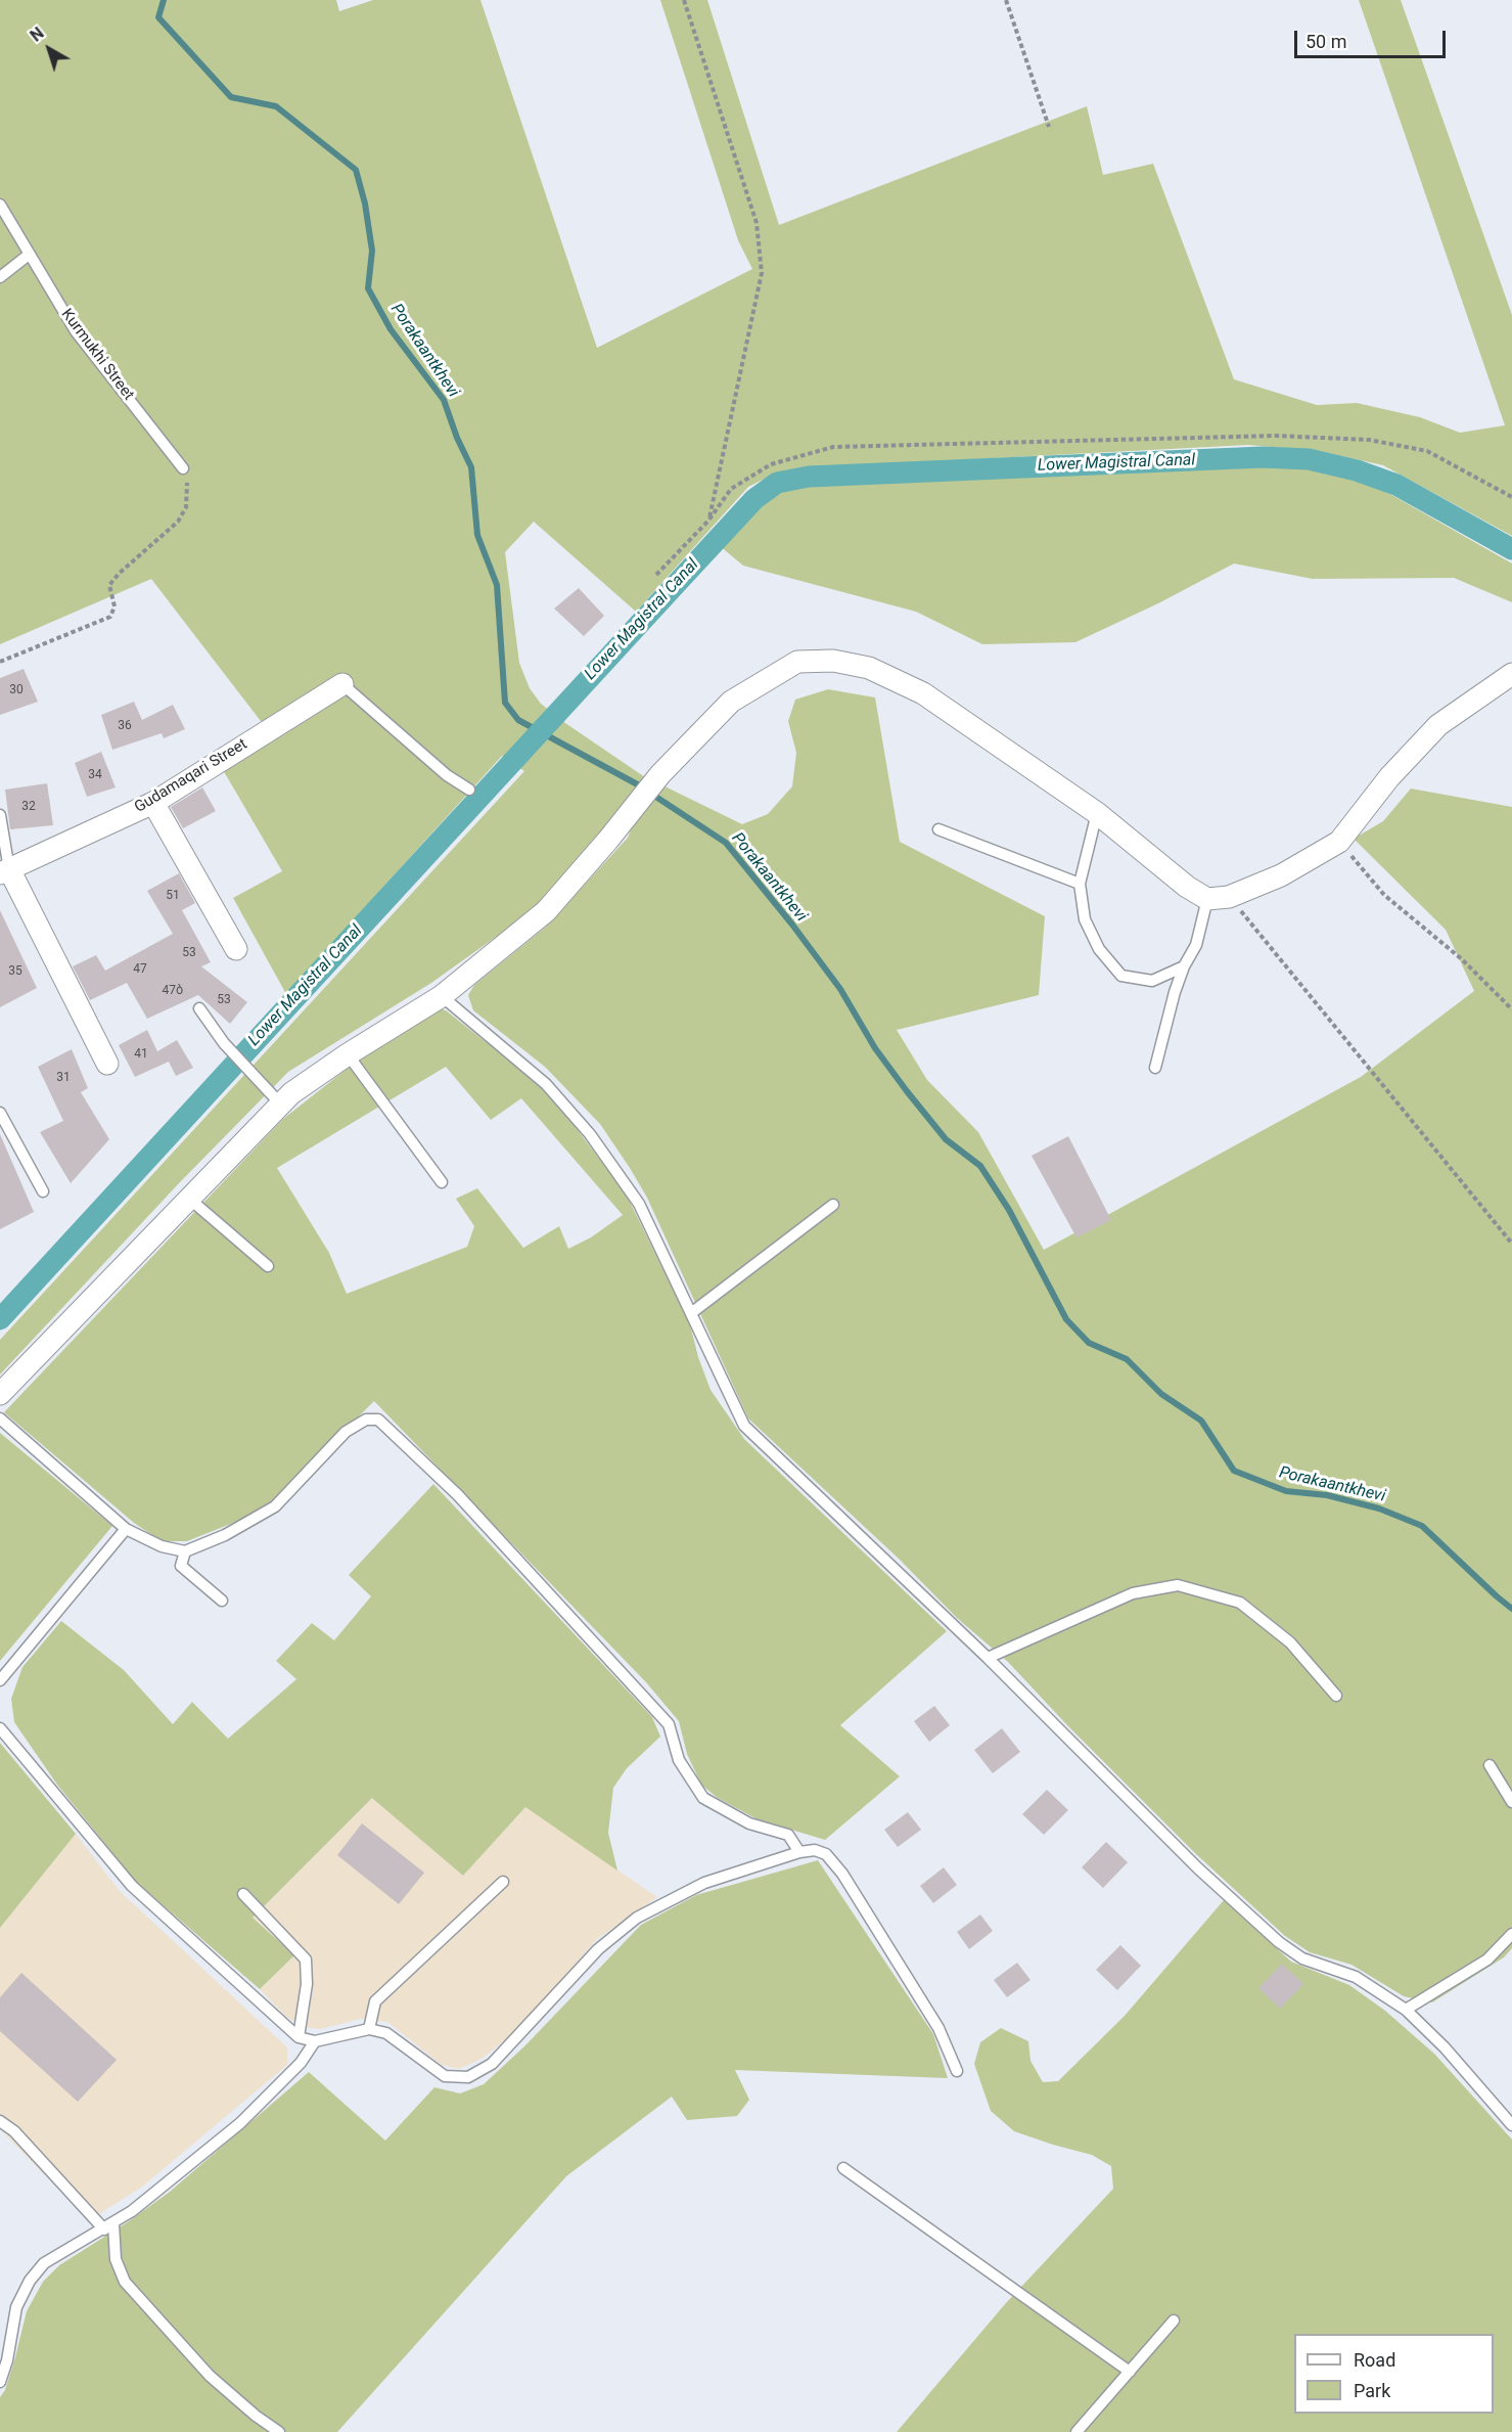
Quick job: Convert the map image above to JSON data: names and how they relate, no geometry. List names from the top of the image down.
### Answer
{
  "streets": {
    "street": ["Gudamaqari Street"],
    "lane": ["Kurmukhi Street"]
  },
  "water": ["Porakaantkhevi", "Lower Magistral Canal"],
  "house_numbers": [
    "30",
    "36",
    "34",
    "32",
    "51",
    "53",
    "47",
    "35",
    "47ბ",
    "53",
    "41",
    "31"
  ],
  "legend": ["Road", "Park"],
  "scale_bar": "50 m",
  "north": "top left"
}
